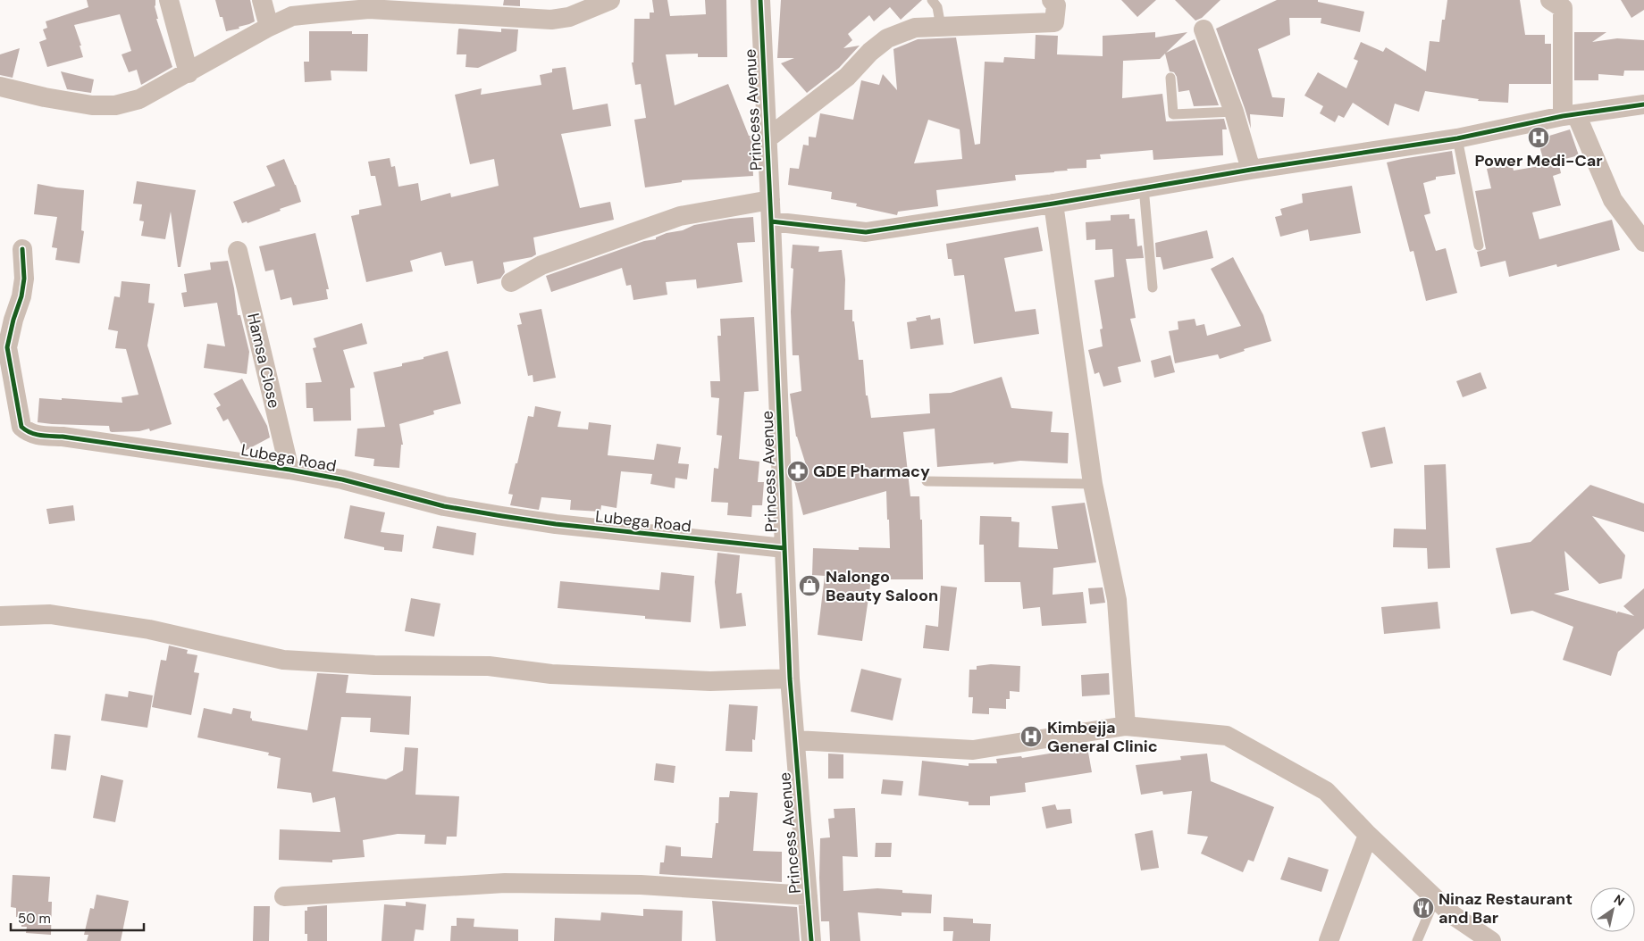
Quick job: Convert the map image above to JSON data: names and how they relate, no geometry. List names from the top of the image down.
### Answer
{
  "streets": {
    "street": ["Princess Avenue", "Hamsa Close", "Lubega Road"]
  },
  "crossings": [
    ["Princess Avenue", "Lubega Road"],
    ["Hamsa Close", "Lubega Road"]
  ],
  "places": {
    "hospital": ["Power Medi-Car", "Kimbejja General Clinic"],
    "pharmacy": ["GDE Pharmacy"],
    "shop": ["Nalongo Beauty Saloon"],
    "restaurant": ["Ninaz Restaurant and Bar"]
  },
  "scale_bar": "50 m",
  "north": "top right"
}
